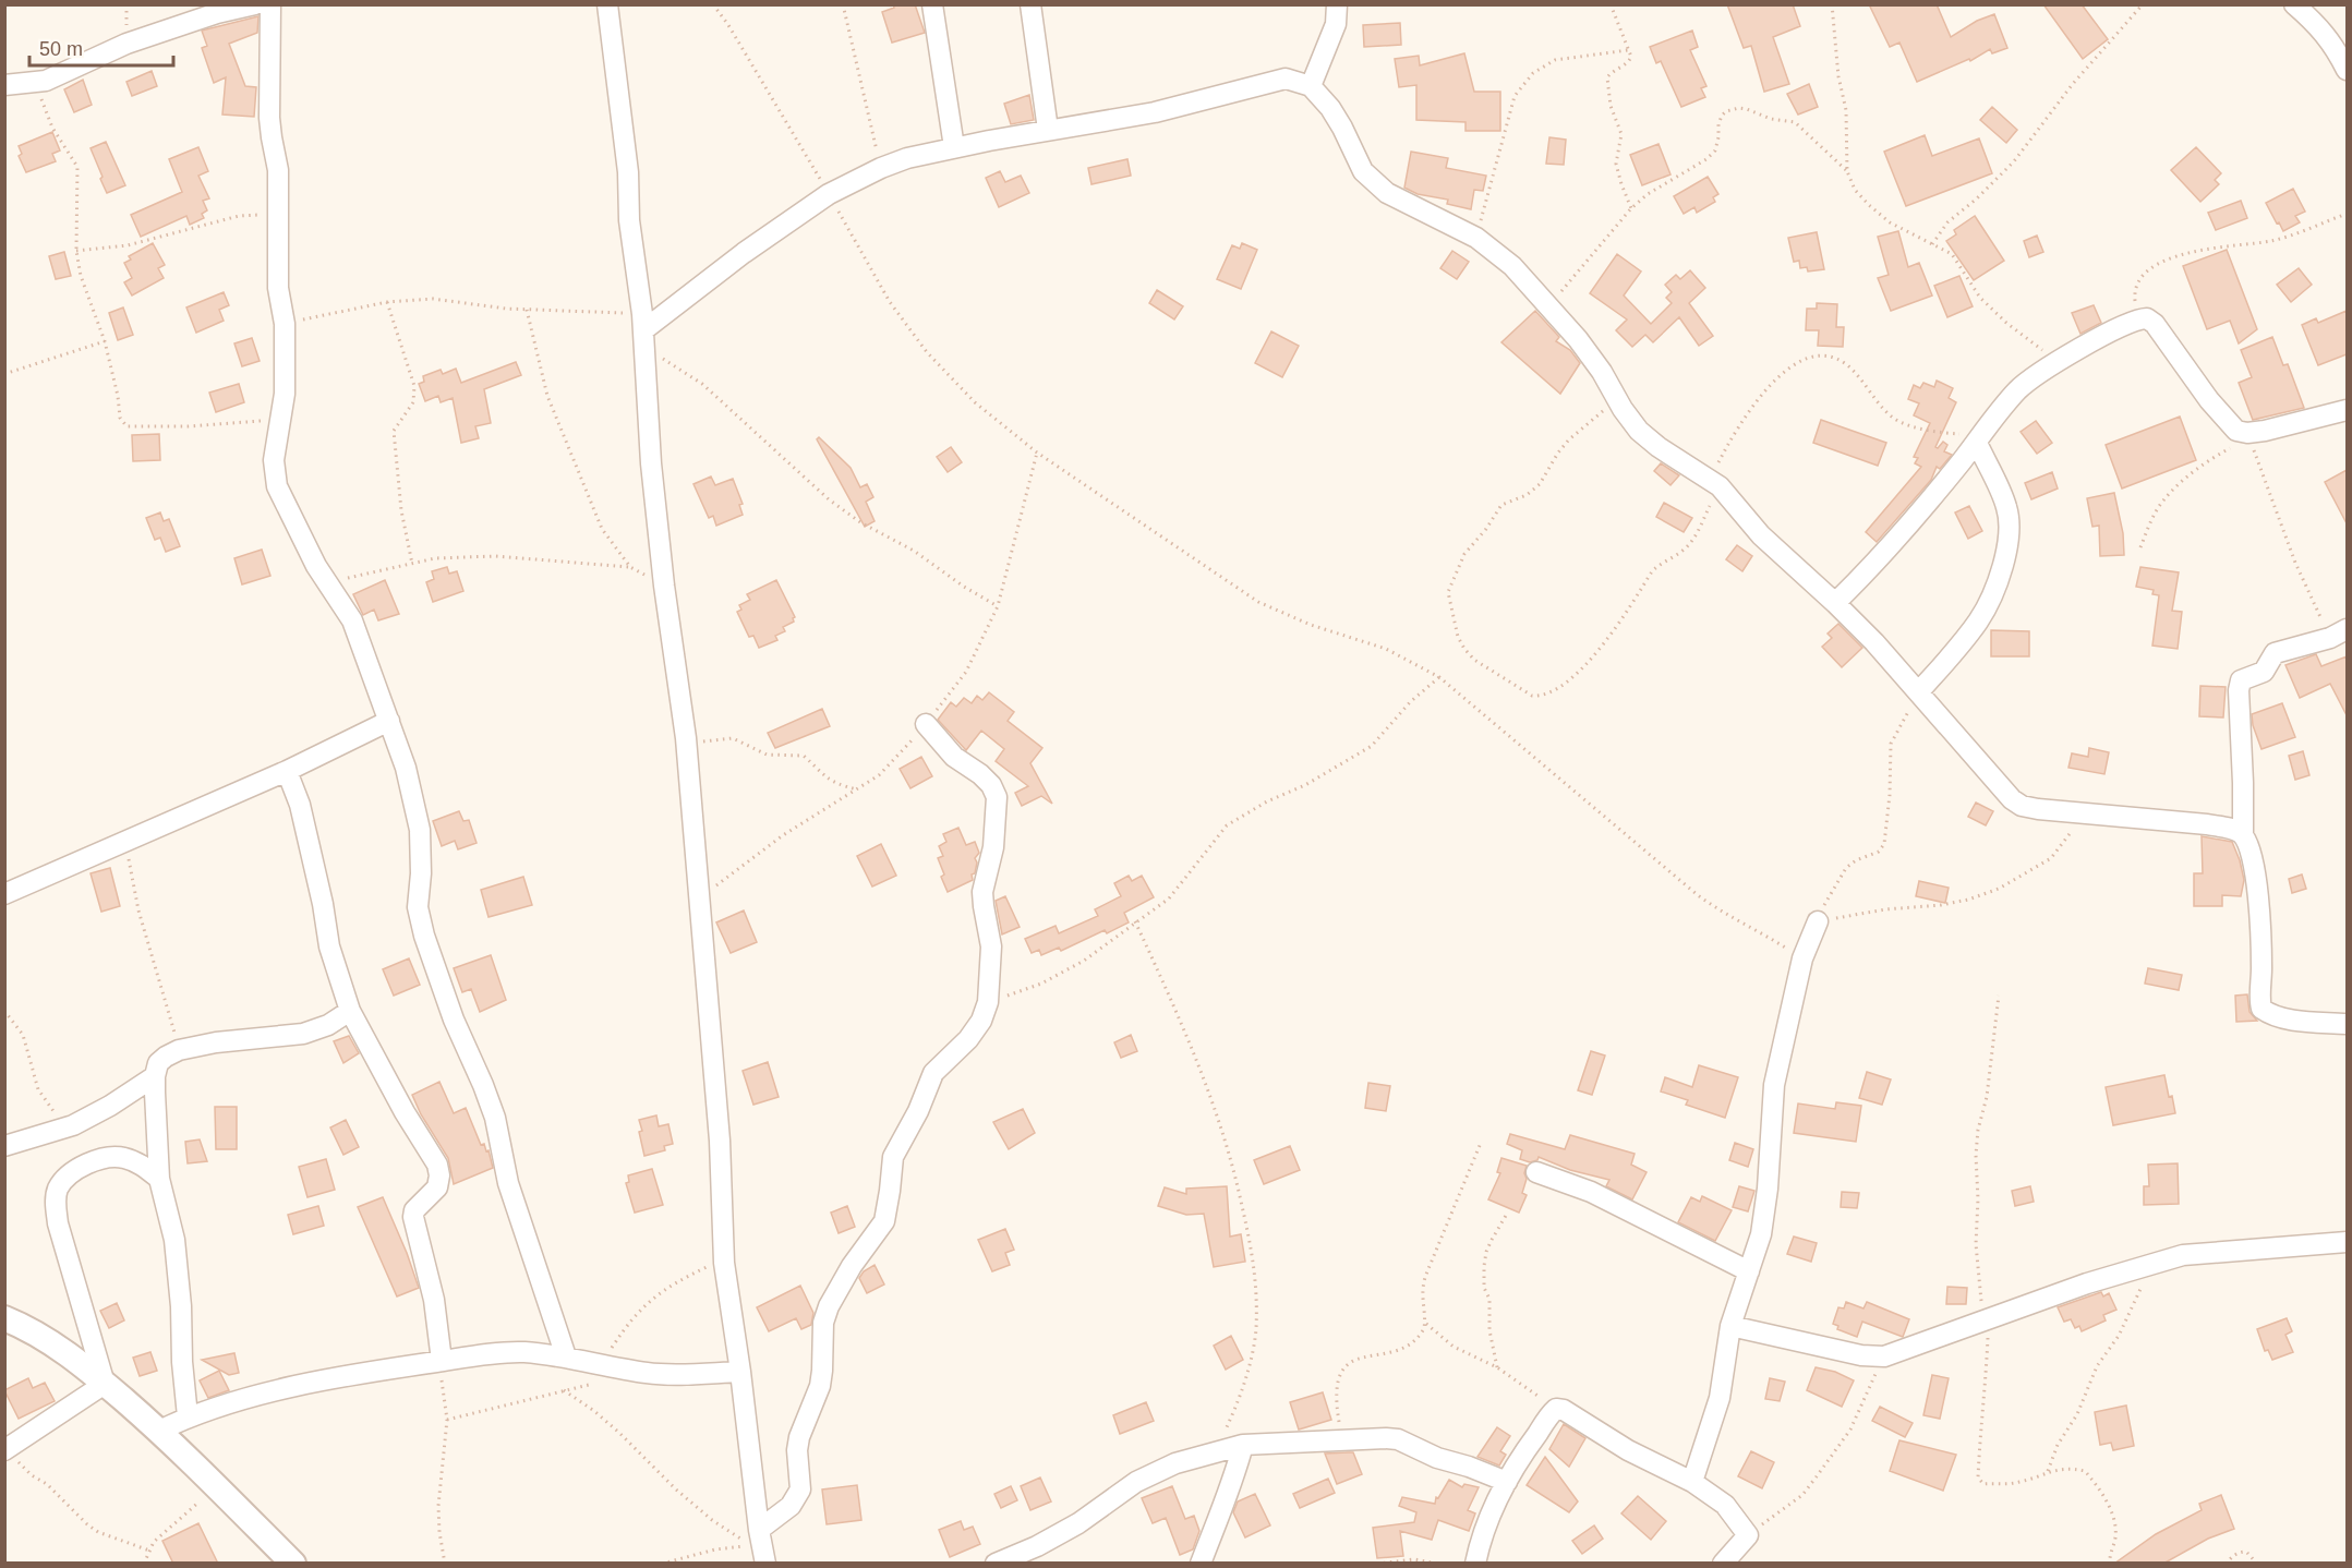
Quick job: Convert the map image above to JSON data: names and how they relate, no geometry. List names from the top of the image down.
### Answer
{
  "scale_bar": "50 m"
}
